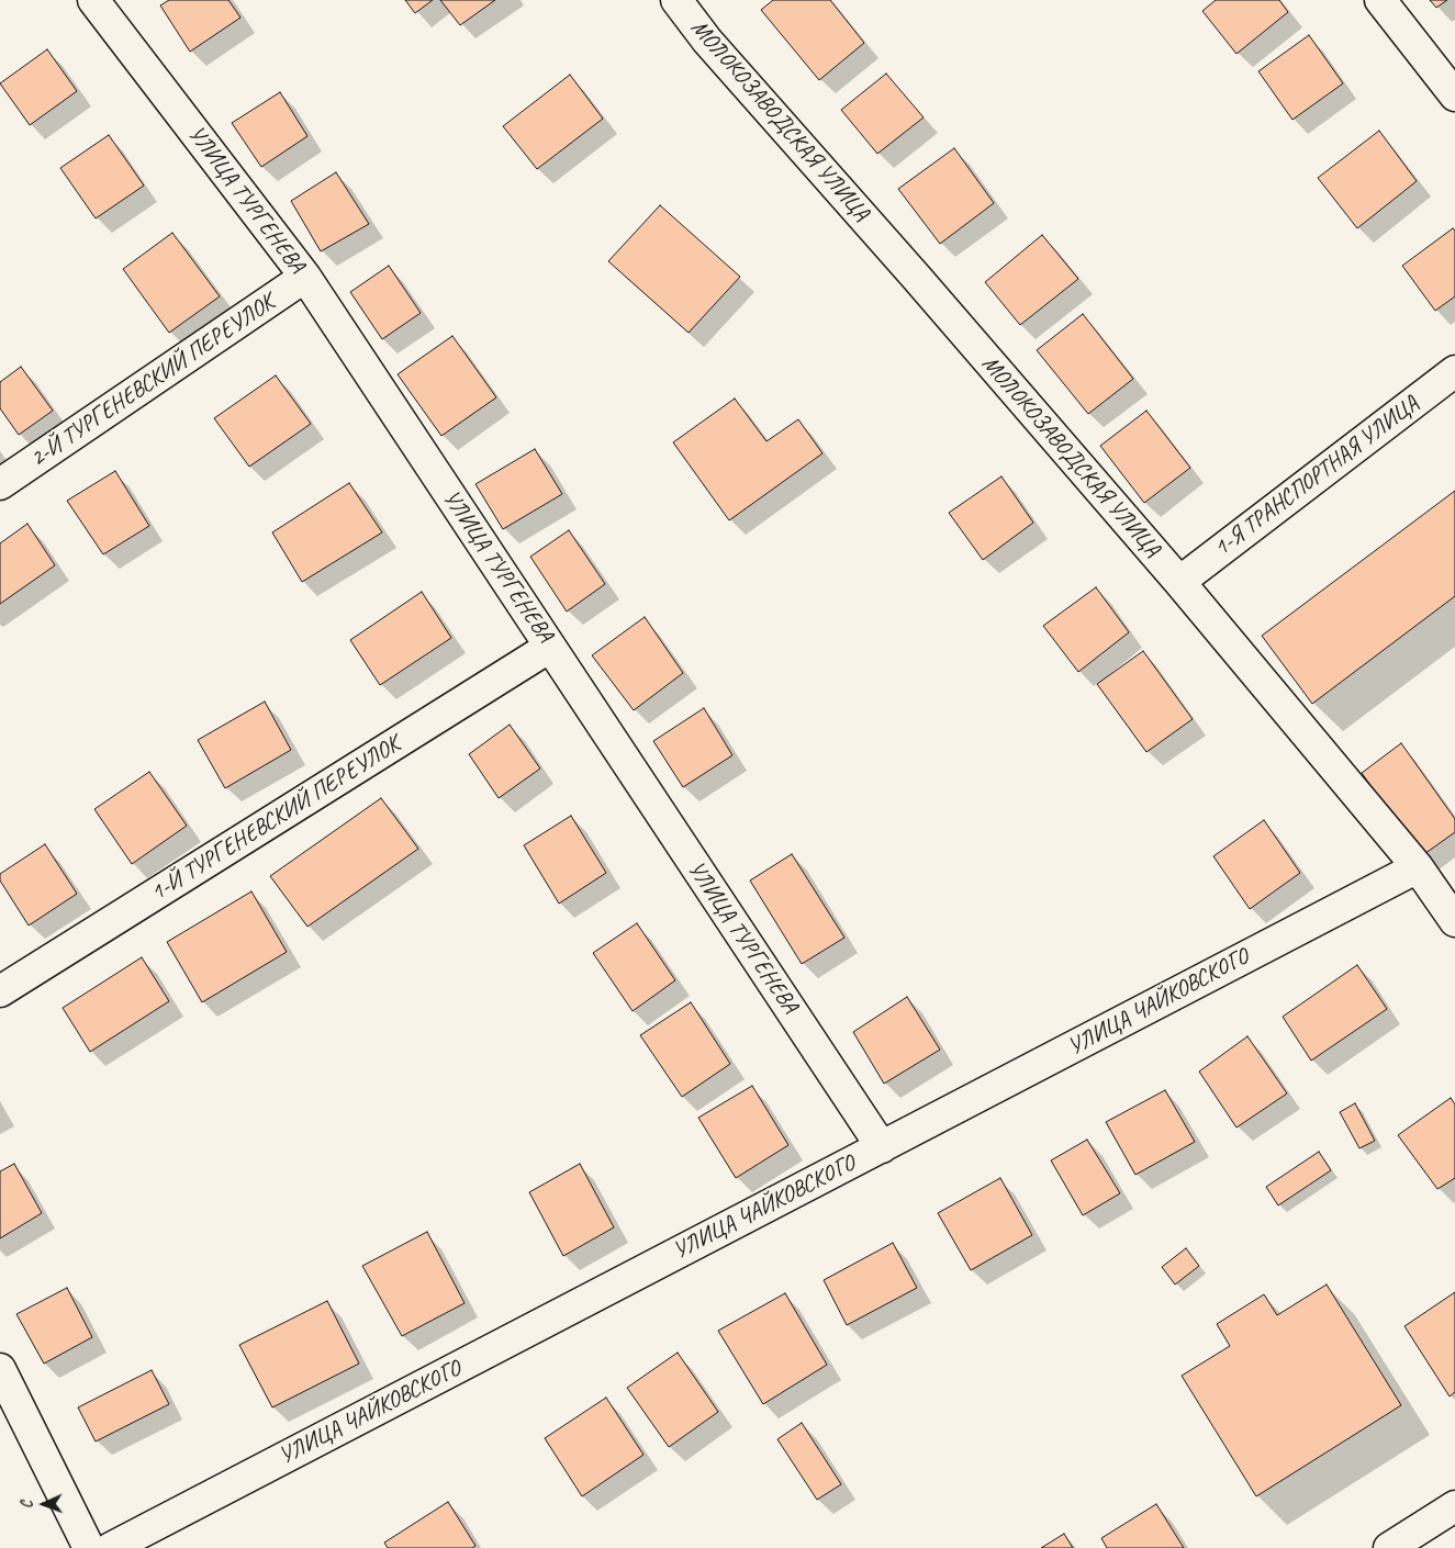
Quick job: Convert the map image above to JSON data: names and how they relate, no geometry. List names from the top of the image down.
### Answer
{
  "streets": {
    "street": [
      "МОЛОКОЗАВОДСКАЯ УЛИЦА",
      "УЛИЦА ТУРГЕНЕВА",
      "2-Й ТУРГЕНЕВСКИЙ ПЕРЕУЛОК",
      "1-Я ТРАНСПОРТНАЯ УЛИЦА",
      "1-Й ТУРГЕНЕВСКИЙ ПЕРЕУЛОК",
      "УЛИЦА ЧАЙКОВСКОГО"
    ]
  },
  "crossings": [
    ["МОЛОКОЗАВОДСКАЯ УЛИЦА", "1-Я ТРАНСПОРТНАЯ УЛИЦА"],
    ["МОЛОКОЗАВОДСКАЯ УЛИЦА", "УЛИЦА ЧАЙКОВСКОГО"],
    ["УЛИЦА ТУРГЕНЕВА", "2-Й ТУРГЕНЕВСКИЙ ПЕРЕУЛОК"],
    ["УЛИЦА ТУРГЕНЕВА", "1-Й ТУРГЕНЕВСКИЙ ПЕРЕУЛОК"],
    ["УЛИЦА ТУРГЕНЕВА", "УЛИЦА ЧАЙКОВСКОГО"]
  ],
  "north": "left"
}
